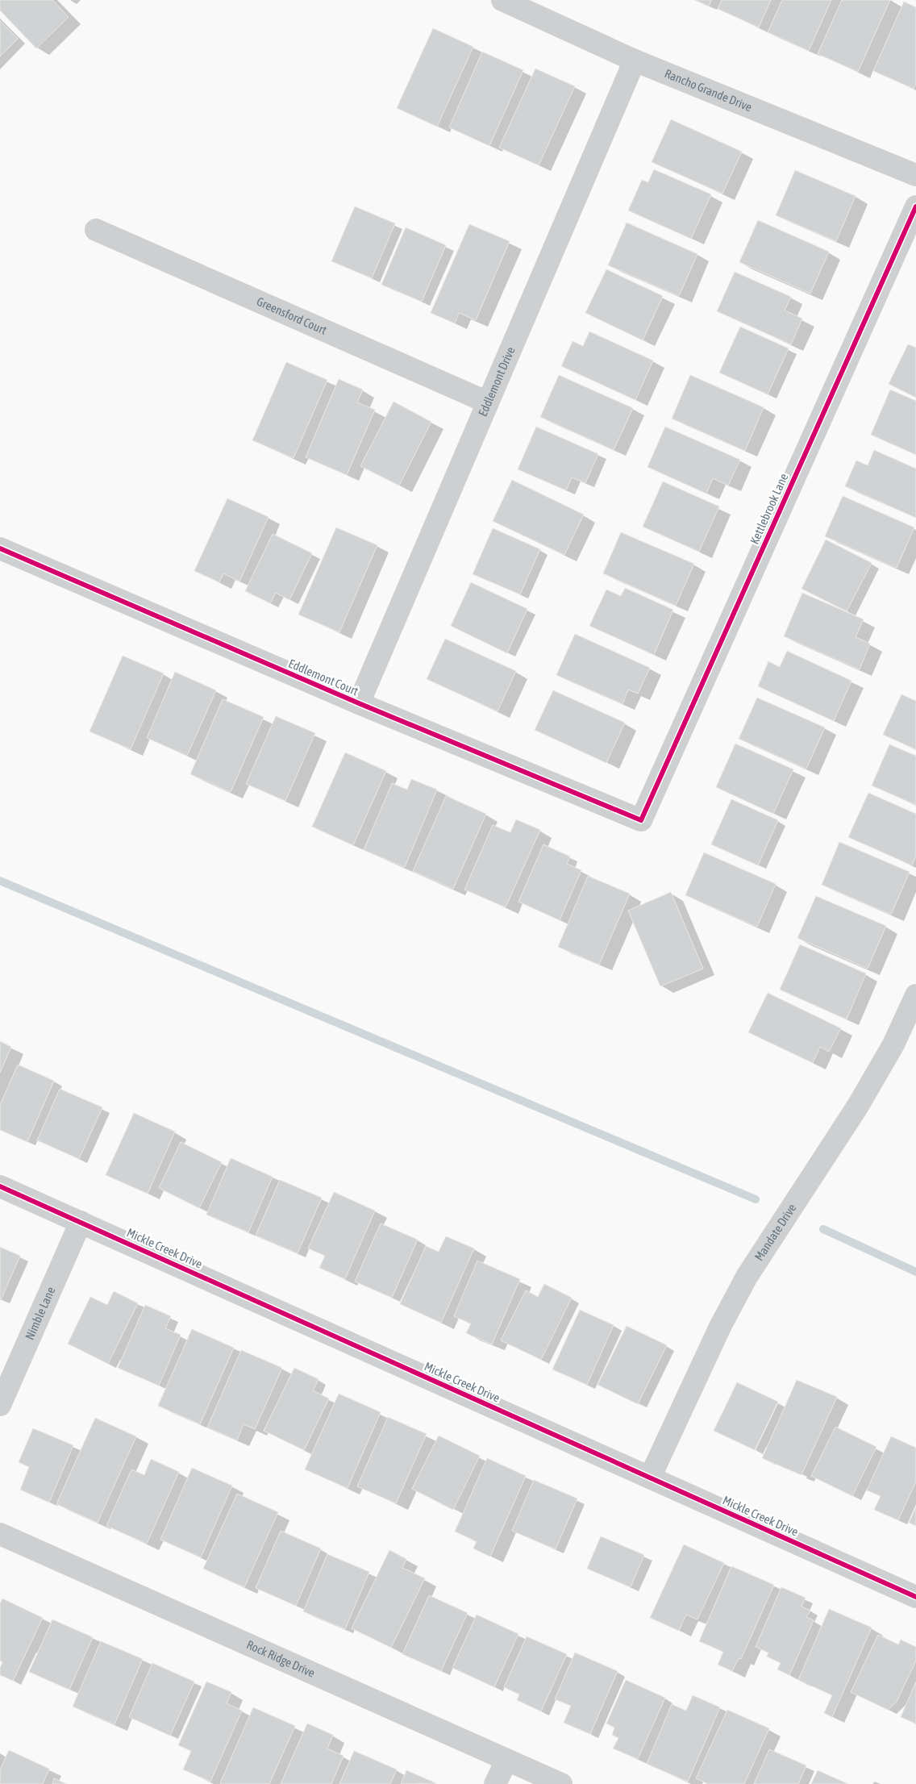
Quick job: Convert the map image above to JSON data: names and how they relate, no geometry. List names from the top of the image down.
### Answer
{
  "streets": {
    "street": [
      "Rancho Grande Drive",
      "Greensford Court",
      "Eddlemont Drive",
      "Kettlebrook Lane",
      "Eddlemont Court",
      "Mandate Drive",
      "Mickle Creek Drive",
      "Nimble Lane",
      "Rock Ridge Drive"
    ]
  },
  "crossings": [
    ["Rancho Grande Drive", "Eddlemont Drive"],
    ["Greensford Court", "Eddlemont Drive"],
    ["Eddlemont Drive", "Eddlemont Court"],
    ["Kettlebrook Lane", "Eddlemont Court"],
    ["Mandate Drive", "Mickle Creek Drive"],
    ["Mickle Creek Drive", "Nimble Lane"]
  ]
}
